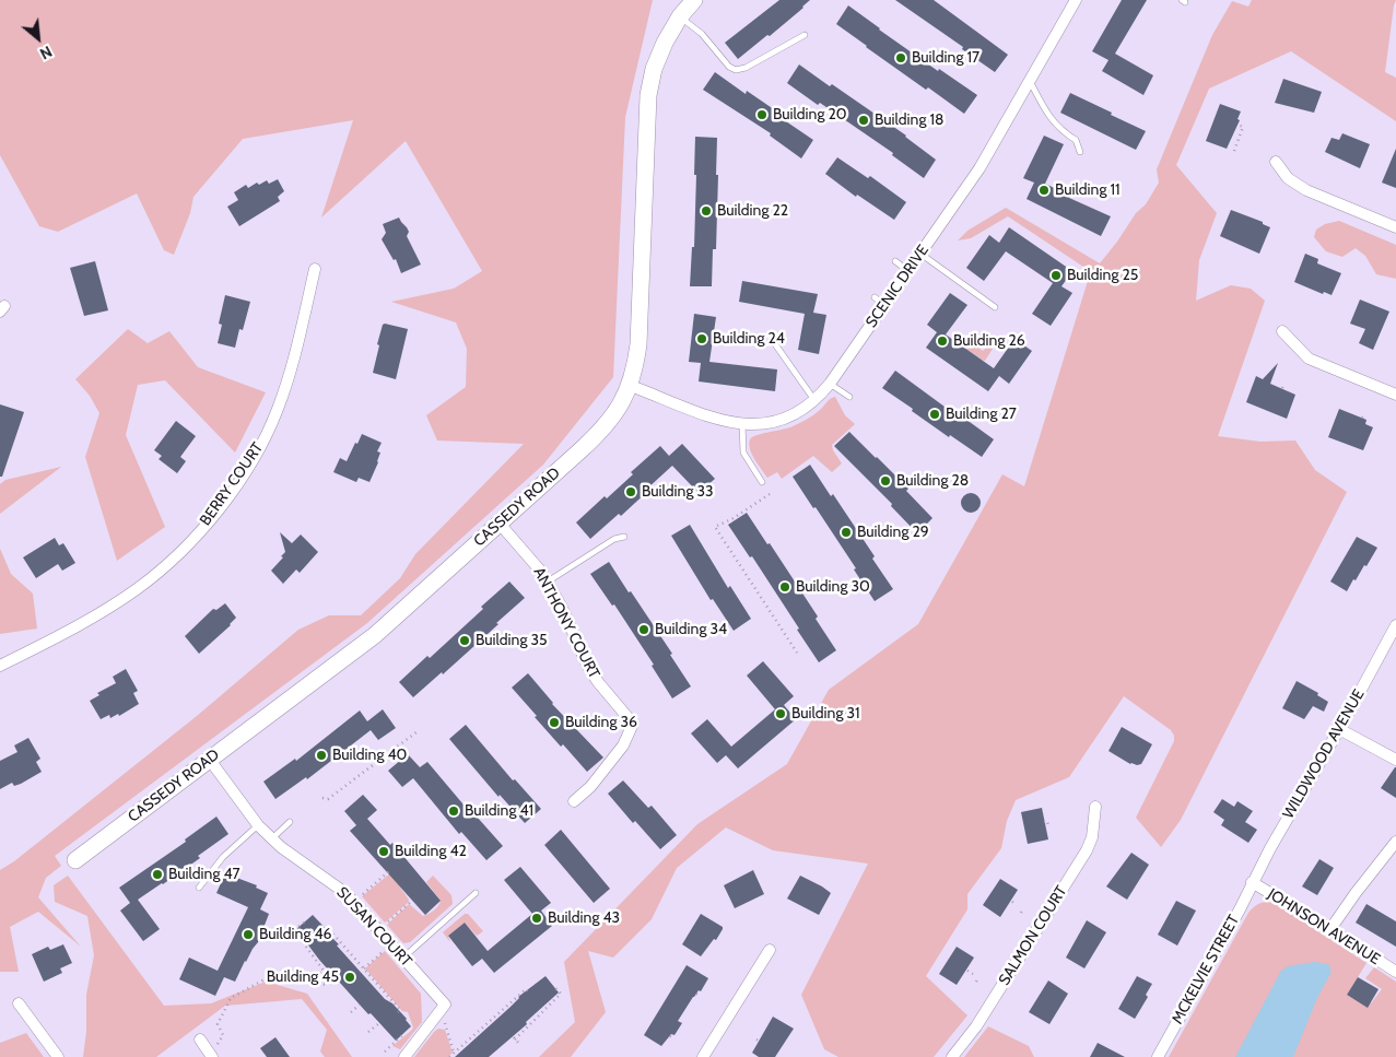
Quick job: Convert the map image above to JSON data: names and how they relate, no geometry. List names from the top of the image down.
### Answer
{
  "streets": {
    "street": [
      "SCENIC DRIVE",
      "BERRY COURT",
      "CASSEDY ROAD",
      "ANTHONY COURT",
      "WILDWOOD AVENUE",
      "SUSAN COURT",
      "JOHNSON AVENUE",
      "SALMON COURT",
      "MCKELVIE STREET"
    ]
  },
  "crossings": [
    ["SCENIC DRIVE", "CASSEDY ROAD"],
    ["CASSEDY ROAD", "ANTHONY COURT"],
    ["CASSEDY ROAD", "SUSAN COURT"],
    ["WILDWOOD AVENUE", "JOHNSON AVENUE"],
    ["WILDWOOD AVENUE", "MCKELVIE STREET"],
    ["JOHNSON AVENUE", "MCKELVIE STREET"]
  ],
  "places": [
    "Building 17",
    "Building 20",
    "Building 18",
    "Building 11",
    "Building 22",
    "Building 25",
    "Building 24",
    "Building 26",
    "Building 27",
    "Building 28",
    "Building 33",
    "Building 29",
    "Building 30",
    "Building 34",
    "Building 35",
    "Building 31",
    "Building 36",
    "Building 40",
    "Building 41",
    "Building 42",
    "Building 47",
    "Building 43",
    "Building 46",
    "Building 45"
  ],
  "north": "bottom right"
}
